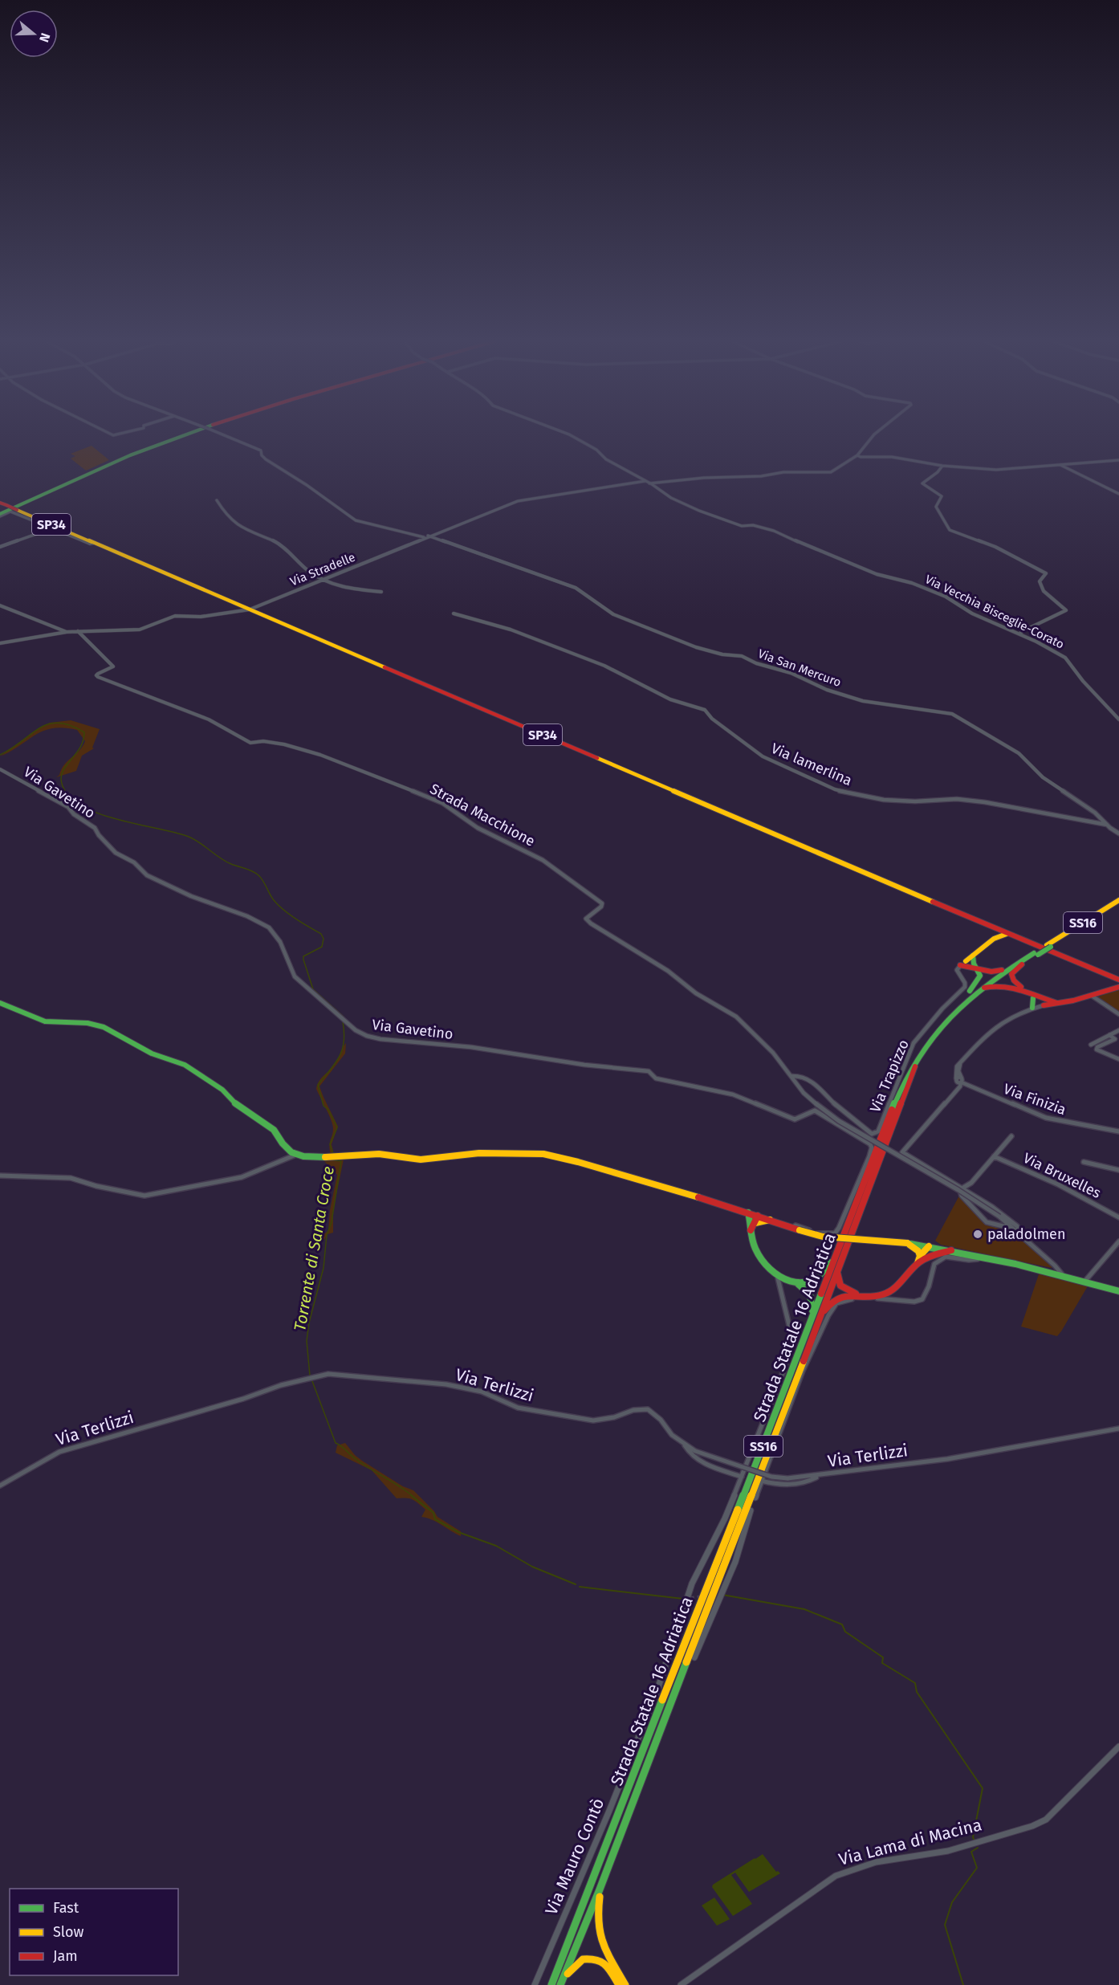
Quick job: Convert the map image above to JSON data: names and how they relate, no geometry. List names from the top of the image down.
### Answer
{
  "streets": {
    "main road": ["SP34", "SS16", "Strada Statale 16 Adriatica"],
    "street": [
      "Via Stradelle",
      "Via Vecchia Bisceglie-Corato",
      "Via San Mercuro",
      "Via lamerlina",
      "Via Gavetino",
      "Strada Macchione",
      "Via Trapizzo",
      "Via Finizia",
      "Via Bruxelles",
      "Via Terlizzi",
      "Via Lama di Macina",
      "Via Mauro Contò"
    ]
  },
  "crossings": [
    ["SP34", "Via Stradelle"],
    ["Via Stradelle", "Via Vecchia Bisceglie-Corato"],
    ["Via Stradelle", "Via San Mercuro"],
    ["Via Stradelle", "Strada Macchione"],
    ["Via San Mercuro", "Via lamerlina"]
  ],
  "water": ["Torrente di Santa Croce"],
  "places": ["paladolmen"],
  "legend": ["Fast", "Slow", "Jam"],
  "north": "right"
}
